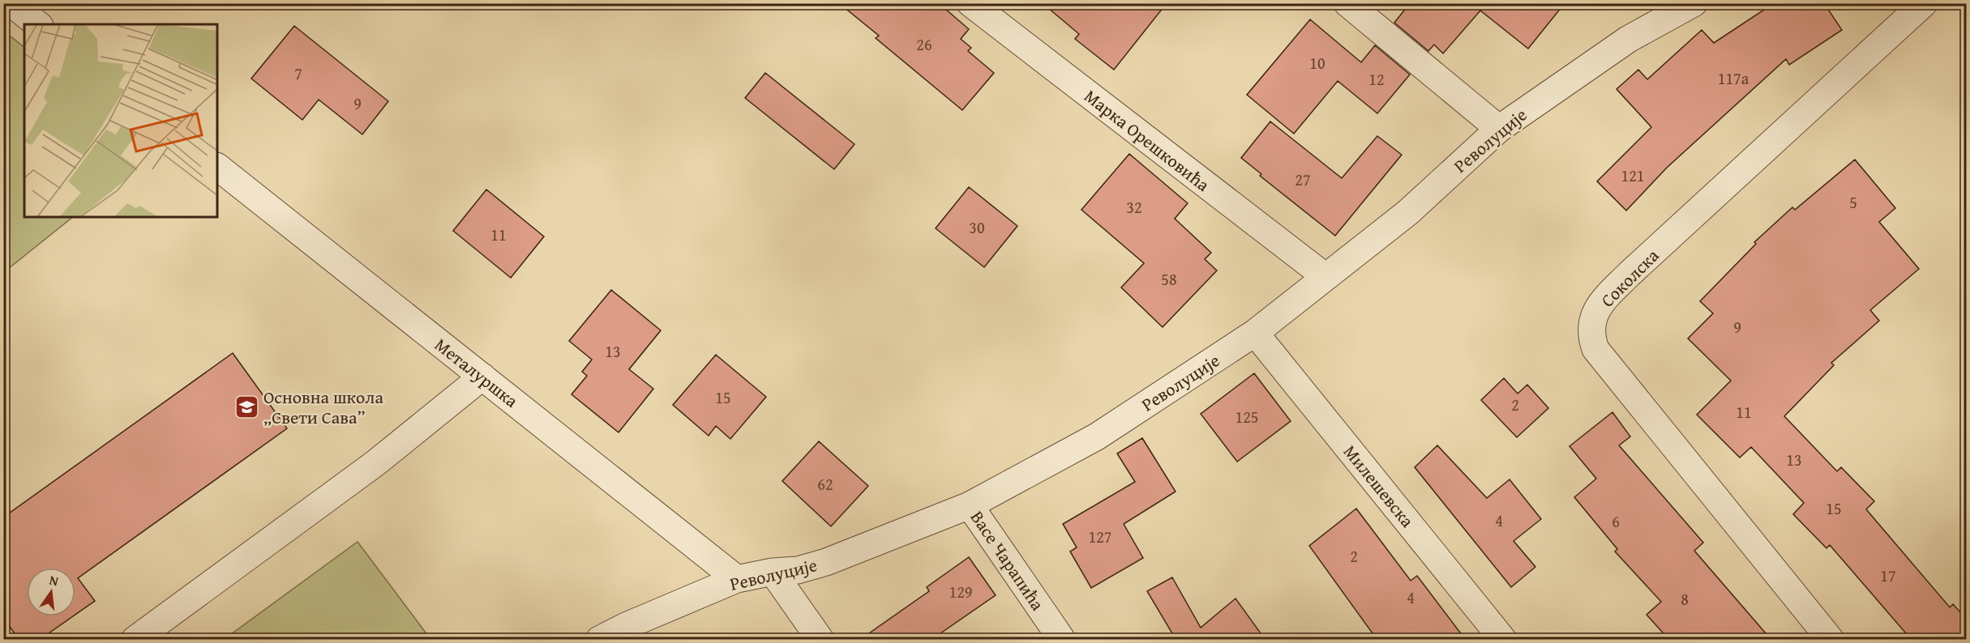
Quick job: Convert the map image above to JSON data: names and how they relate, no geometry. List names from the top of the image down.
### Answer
{
  "streets": {
    "street": [
      "Марка Орешковића",
      "Револуције",
      "Соколска",
      "Металуршка",
      "Милешевска",
      "Васе Чарапића"
    ]
  },
  "crossings": [
    ["Марка Орешковића", "Револуције"],
    ["Револуције", "Металуршка"],
    ["Револуције", "Милешевска"],
    ["Револуције", "Васе Чарапића"]
  ],
  "places": {
    "school or university": ["Основна школа „Свети Сава”"]
  },
  "house_numbers": [
    "26",
    "10",
    "7",
    "117a",
    "12",
    "9",
    "121",
    "27",
    "5",
    "32",
    "30",
    "11",
    "58",
    "9",
    "13",
    "15",
    "2",
    "11",
    "125",
    "13",
    "62",
    "15",
    "4",
    "6",
    "127",
    "2",
    "17",
    "129",
    "4",
    "8"
  ],
  "north": "top"
}
